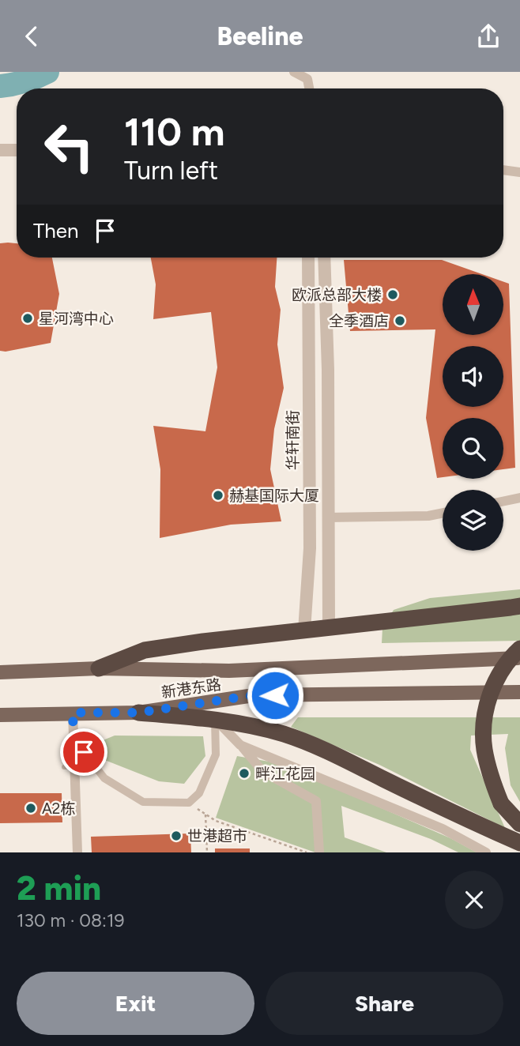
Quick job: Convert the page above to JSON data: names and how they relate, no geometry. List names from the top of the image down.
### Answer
{
  "streets": {
    "main road": ["新港东路"],
    "street": ["华轩南街"]
  },
  "places": [
    "欧派总部大楼",
    "星河湾中心",
    "全季酒店",
    "赫基国际大厦",
    "畔江花园",
    "A2栋",
    "世港超市"
  ],
  "north": "top",
  "page": {
    "header": "Beeline",
    "turn": ["110 m", "Turn left"],
    "then": "Then",
    "heading": ["2 min", "130 m · 08:19"],
    "buttons": ["Exit", "Share"]
  }
}
